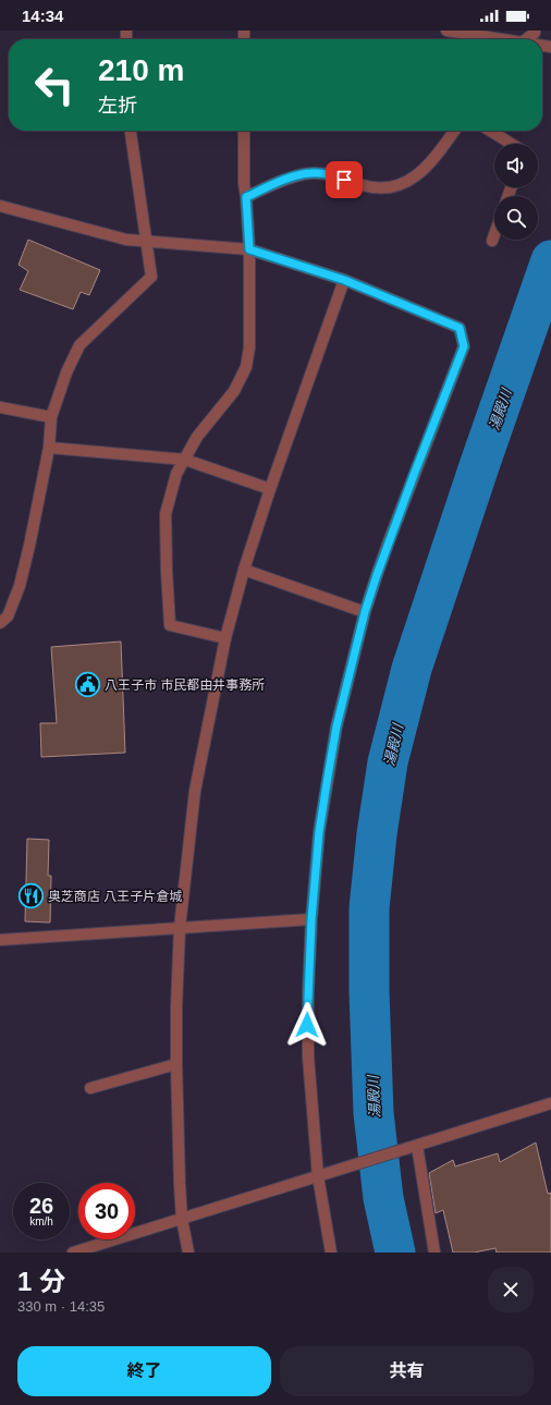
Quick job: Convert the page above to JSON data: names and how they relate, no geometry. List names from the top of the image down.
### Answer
{
  "water": ["湯殿川"],
  "places": {
    "public building": ["八王子市 市民都由井事務所"],
    "restaurant": ["奥芝商店 八王子片倉城"]
  },
  "page": {
    "status": "14:34",
    "turn": ["210 m", "左折"],
    "speed": "26 km/h",
    "limit": "30",
    "heading": ["1 分", "330 m · 14:35"],
    "buttons": ["終了", "共有"]
  }
}
